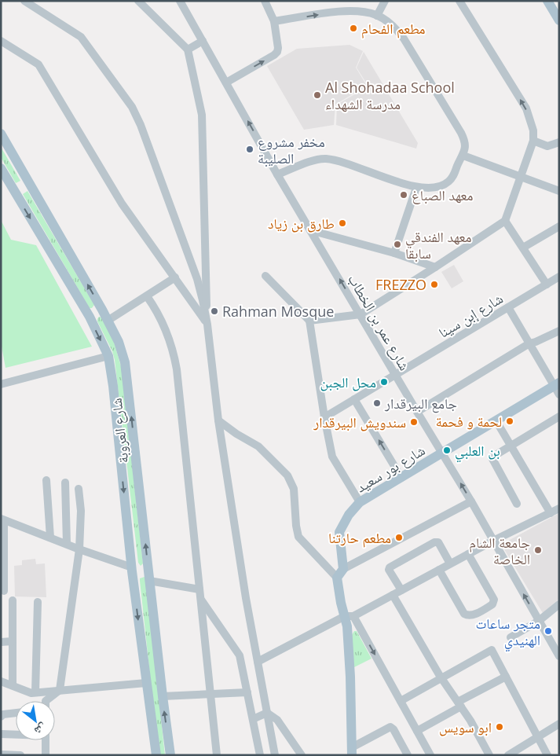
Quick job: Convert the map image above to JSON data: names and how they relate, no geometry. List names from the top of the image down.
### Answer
{
  "streets": {
    "main road": ["شارع العروبة", "شارع بور سعيد"],
    "street": ["شارع إبن سينا", "شارع عمر بن الخطاب"]
  },
  "crossings": [
    ["شارع إبن سينا", "شارع عمر بن الخطاب"],
    ["شارع عمر بن الخطاب", "شارع بور سعيد"]
  ],
  "places": [
    "مطعم الفحام",
    "Al Shohadaa School مدرسة الشهداء",
    "مخفر مشروع الصليبة",
    "معهد الصباغ",
    "طارق بن زياد",
    "معهد الفندقي سابقا",
    "FREZZO",
    "Rahman Mosque",
    "محل الجبن",
    "جامع البيرقدار",
    "لحمة و فحمة",
    "سندويش البيرقدار",
    "بن العلبي",
    "مطعم حارتنا",
    "جامعة الشام الخاصة",
    "متجر ساعات الهنيدي",
    "ابو سويس"
  ],
  "north": "bottom right"
}
